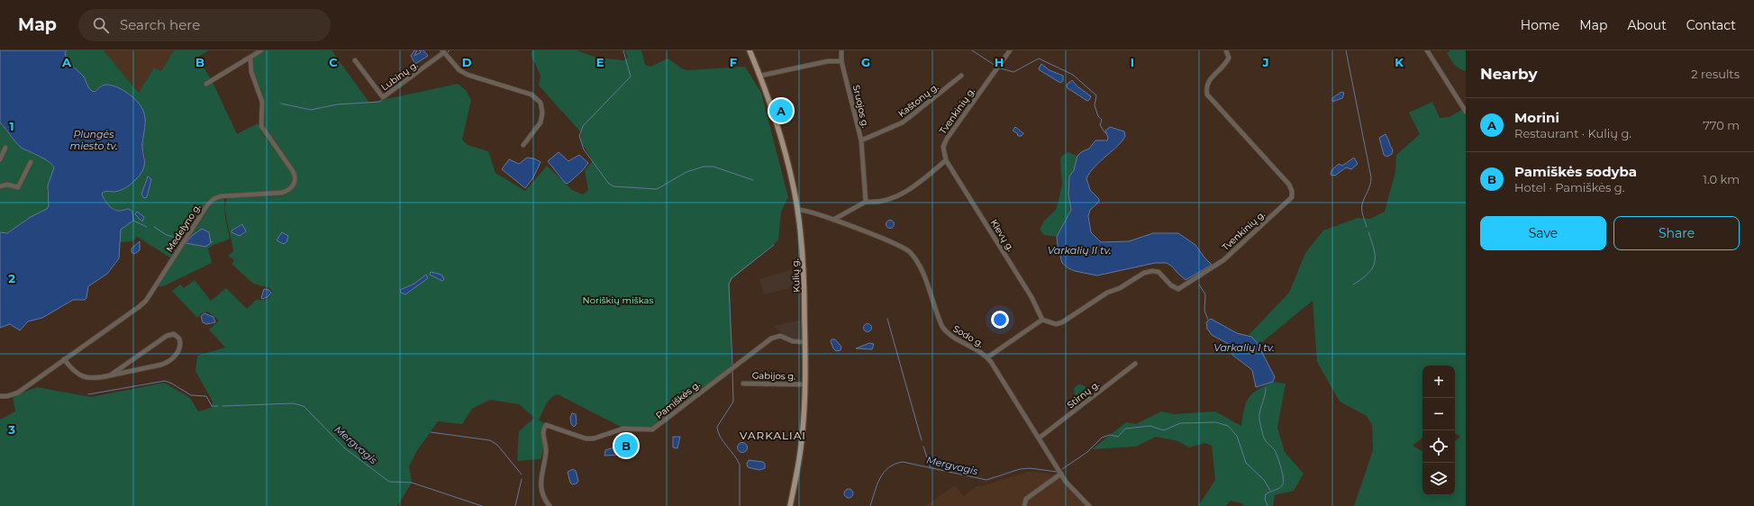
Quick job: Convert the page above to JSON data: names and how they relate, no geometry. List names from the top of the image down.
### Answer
{
  "streets": {
    "main road": ["Kulių g."],
    "street": [
      "Lubinų g.",
      "Kaštonų g.",
      "Sruojos g.",
      "Tvenkinių g.",
      "Medelyno g.",
      "Klevų g.",
      "Sodo g.",
      "Gabijos g.",
      "Stirnų g.",
      "Pamiškės g."
    ]
  },
  "crossings": [
    ["Kaštonų g.", "Sruojos g."],
    ["Tvenkinių g.", "Klevų g."],
    ["Kulių g.", "Sodo g."],
    ["Kulių g.", "Gabijos g."],
    ["Kulių g.", "Pamiškės g."],
    ["Sodo g.", "Stirnų g."]
  ],
  "districts": ["VARKALIAI"],
  "water": [
    "Plungės miesto tv.",
    "Varkalių II tv.",
    "Varkalių I tv.",
    "Mergvagis"
  ],
  "parks": ["Noriškių miškas"],
  "page": {
    "header": "Map",
    "search": "Search here",
    "nav": [
      "Home",
      "Map",
      "About",
      "Contact"
    ],
    "heading": ["Nearby", "2 results"],
    "pins": ["A", "B"],
    "list": [
      {
        "mark": "A",
        "name": "Morini",
        "note": "Restaurant · Kulių g.",
        "value": "770 m"
      },
      {
        "mark": "B",
        "name": "Pamiškės sodyba",
        "note": "Hotel · Pamiškės g.",
        "value": "1.0 km"
      }
    ],
    "buttons": ["Save", "Share"],
    "map_buttons": ["+", "−"]
  },
  "grid": {
    "columns": [
      "A",
      "B",
      "C",
      "D",
      "E",
      "F",
      "G",
      "H",
      "I",
      "J",
      "K"
    ],
    "rows": ["1", "2", "3"]
  }
}
